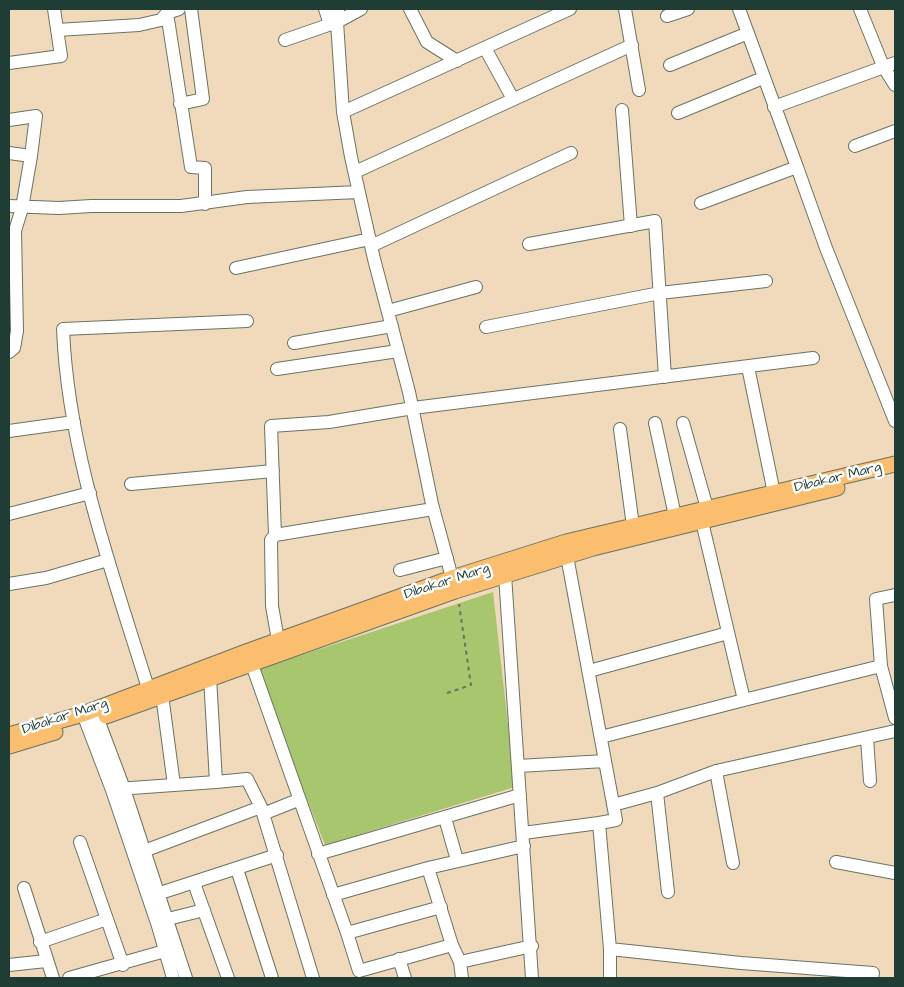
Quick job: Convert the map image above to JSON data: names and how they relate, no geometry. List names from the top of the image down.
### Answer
{
  "streets": {
    "main road": ["Dibakar Marg"]
  }
}
